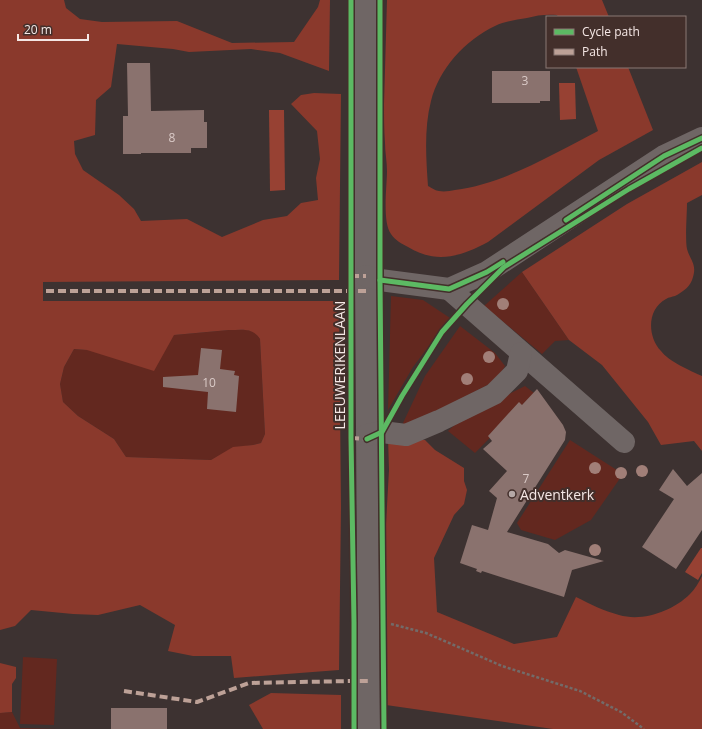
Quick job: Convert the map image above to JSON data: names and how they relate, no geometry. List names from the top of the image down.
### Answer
{
  "streets": {
    "street": ["LEEUWERIKENLAAN"]
  },
  "places": ["Adventkerk"],
  "house_numbers": [
    "3",
    "8",
    "10",
    "7"
  ],
  "legend": ["Cycle path", "Path"],
  "scale_bar": "20 m"
}
